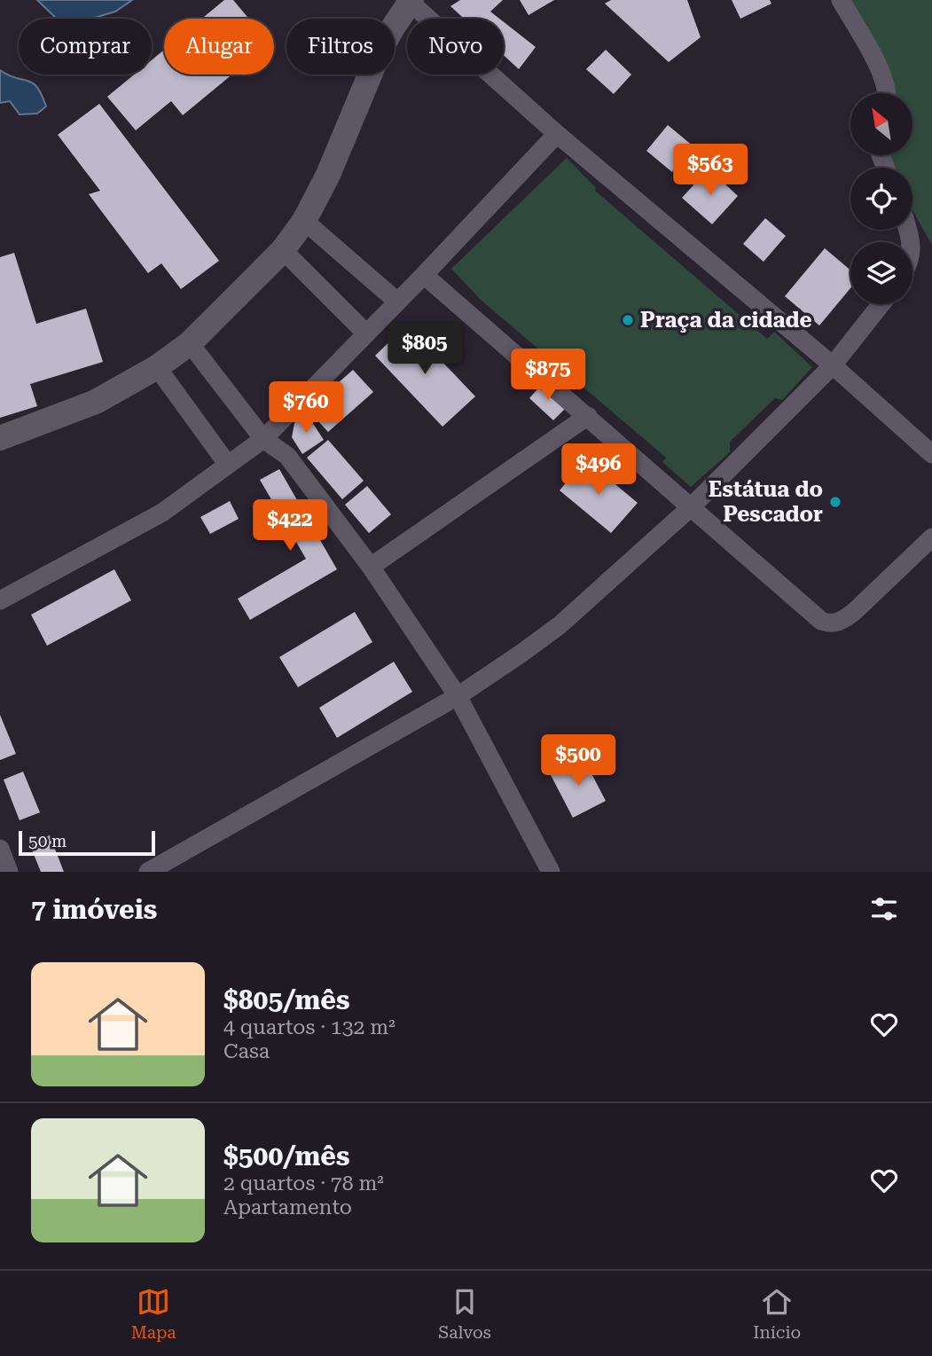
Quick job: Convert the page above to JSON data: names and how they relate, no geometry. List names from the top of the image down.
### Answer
{
  "places": ["Praça da cidade", "Estátua do Pescador"],
  "scale_bar": "50 m",
  "north": "top left",
  "page": {
    "chip": [
      "Comprar",
      "Alugar",
      "Filtros",
      "Novo"
    ],
    "price": [
      "$563",
      "$805",
      "$875",
      "$760",
      "$496",
      "$422",
      "$500"
    ],
    "scale": "50 m",
    "heading": "7 imóveis",
    "list": [
      {
        "name": "$805/mês",
        "note": "4 quartos · 132 m² · Casa"
      },
      {
        "name": "$500/mês",
        "note": "2 quartos · 78 m² · Apartamento"
      }
    ],
    "tabs": ["Mapa", "Salvos", "Início"]
  }
}
